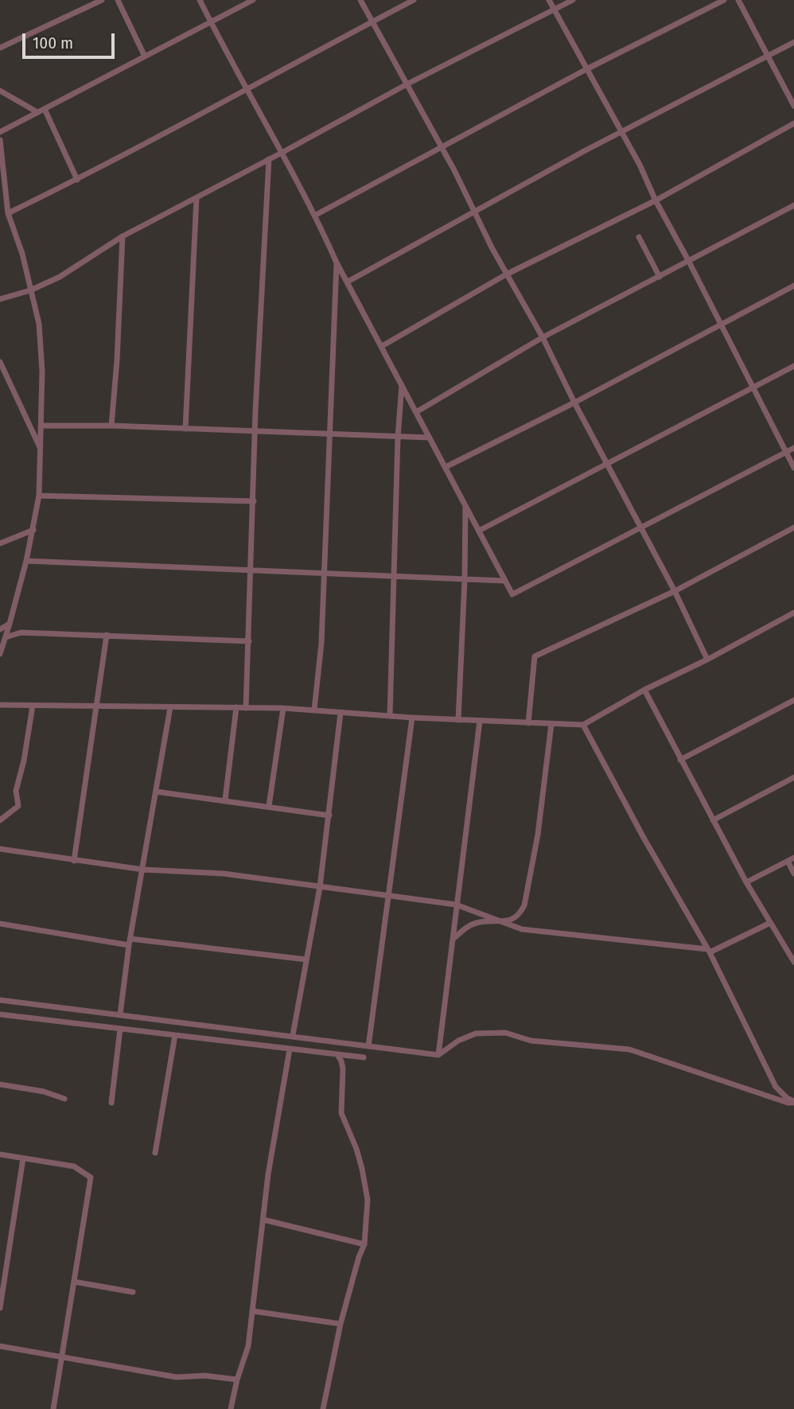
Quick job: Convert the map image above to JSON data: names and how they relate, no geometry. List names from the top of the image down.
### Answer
{
  "scale_bar": "100 m"
}
